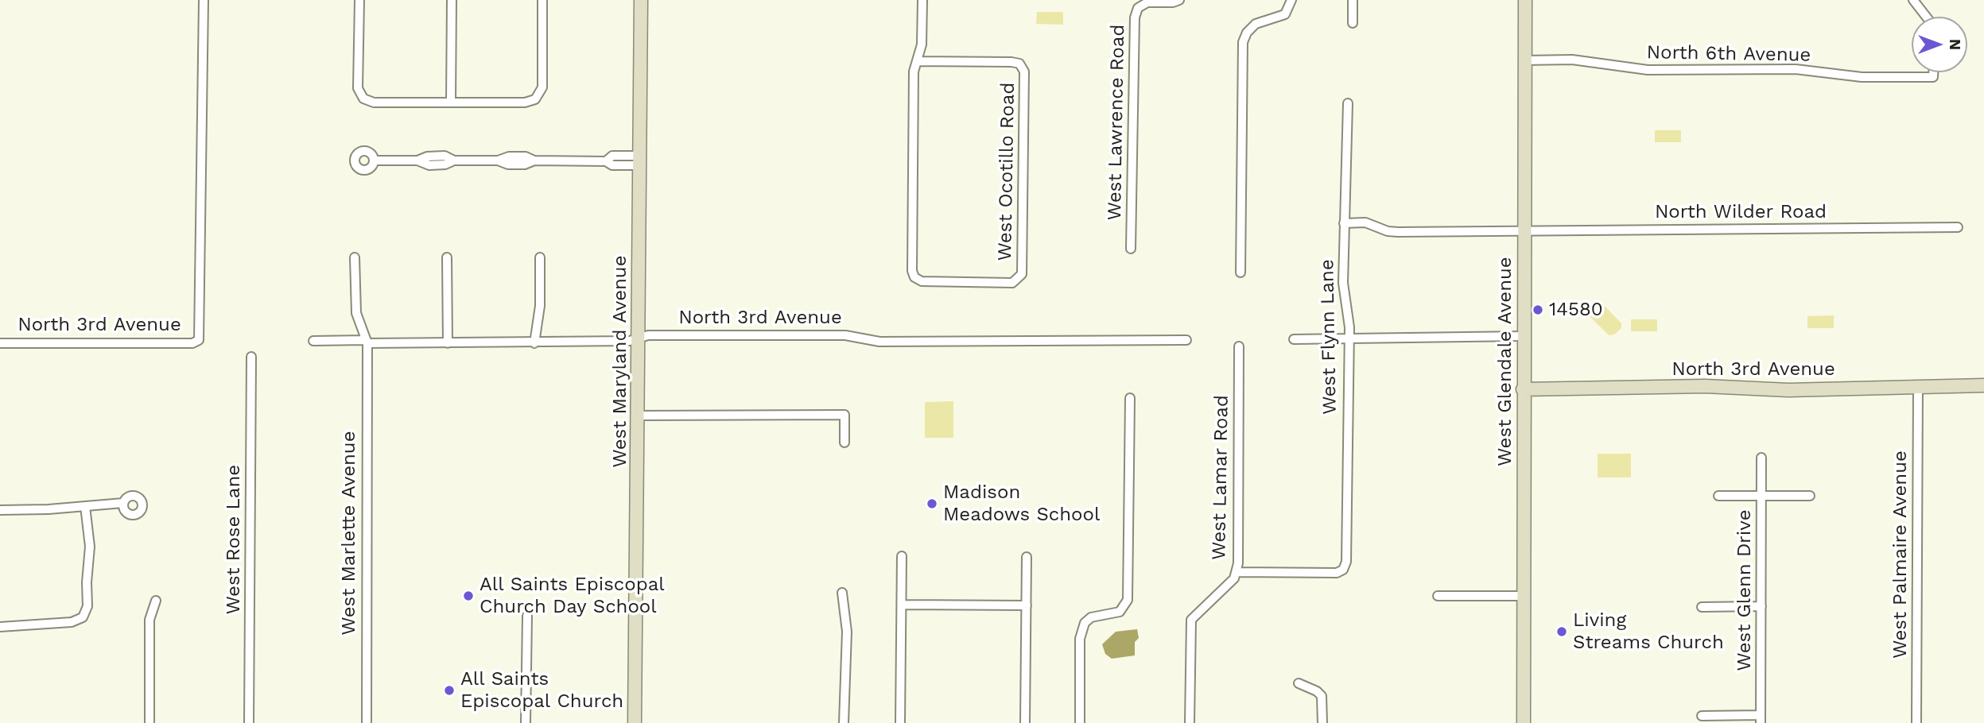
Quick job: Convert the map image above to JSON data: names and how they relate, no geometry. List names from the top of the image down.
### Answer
{
  "streets": {
    "street": [
      "North 6th Avenue",
      "West Lawrence Road",
      "West Ocotillo Road",
      "North Wilder Road",
      "North 3rd Avenue",
      "West Flynn Lane",
      "West Maryland Avenue",
      "West Glendale Avenue",
      "West Lamar Road",
      "West Marlette Avenue",
      "West Rose Lane",
      "West Palmaire Avenue",
      "West Glenn Drive"
    ]
  },
  "crossings": [
    ["North 6th Avenue", "West Glendale Avenue"],
    ["North Wilder Road", "West Flynn Lane"],
    ["North Wilder Road", "West Glendale Avenue"],
    ["North 3rd Avenue", "West Maryland Avenue"],
    ["North 3rd Avenue", "West Glendale Avenue"],
    ["North 3rd Avenue", "West Marlette Avenue"],
    ["North 3rd Avenue", "West Palmaire Avenue"],
    ["West Flynn Lane", "West Lamar Road"]
  ],
  "places": [
    "14580",
    "Madison Meadows School",
    "All Saints Episcopal Church Day School",
    "Living Streams Church",
    "All Saints Episcopal Church"
  ],
  "north": "right"
}
